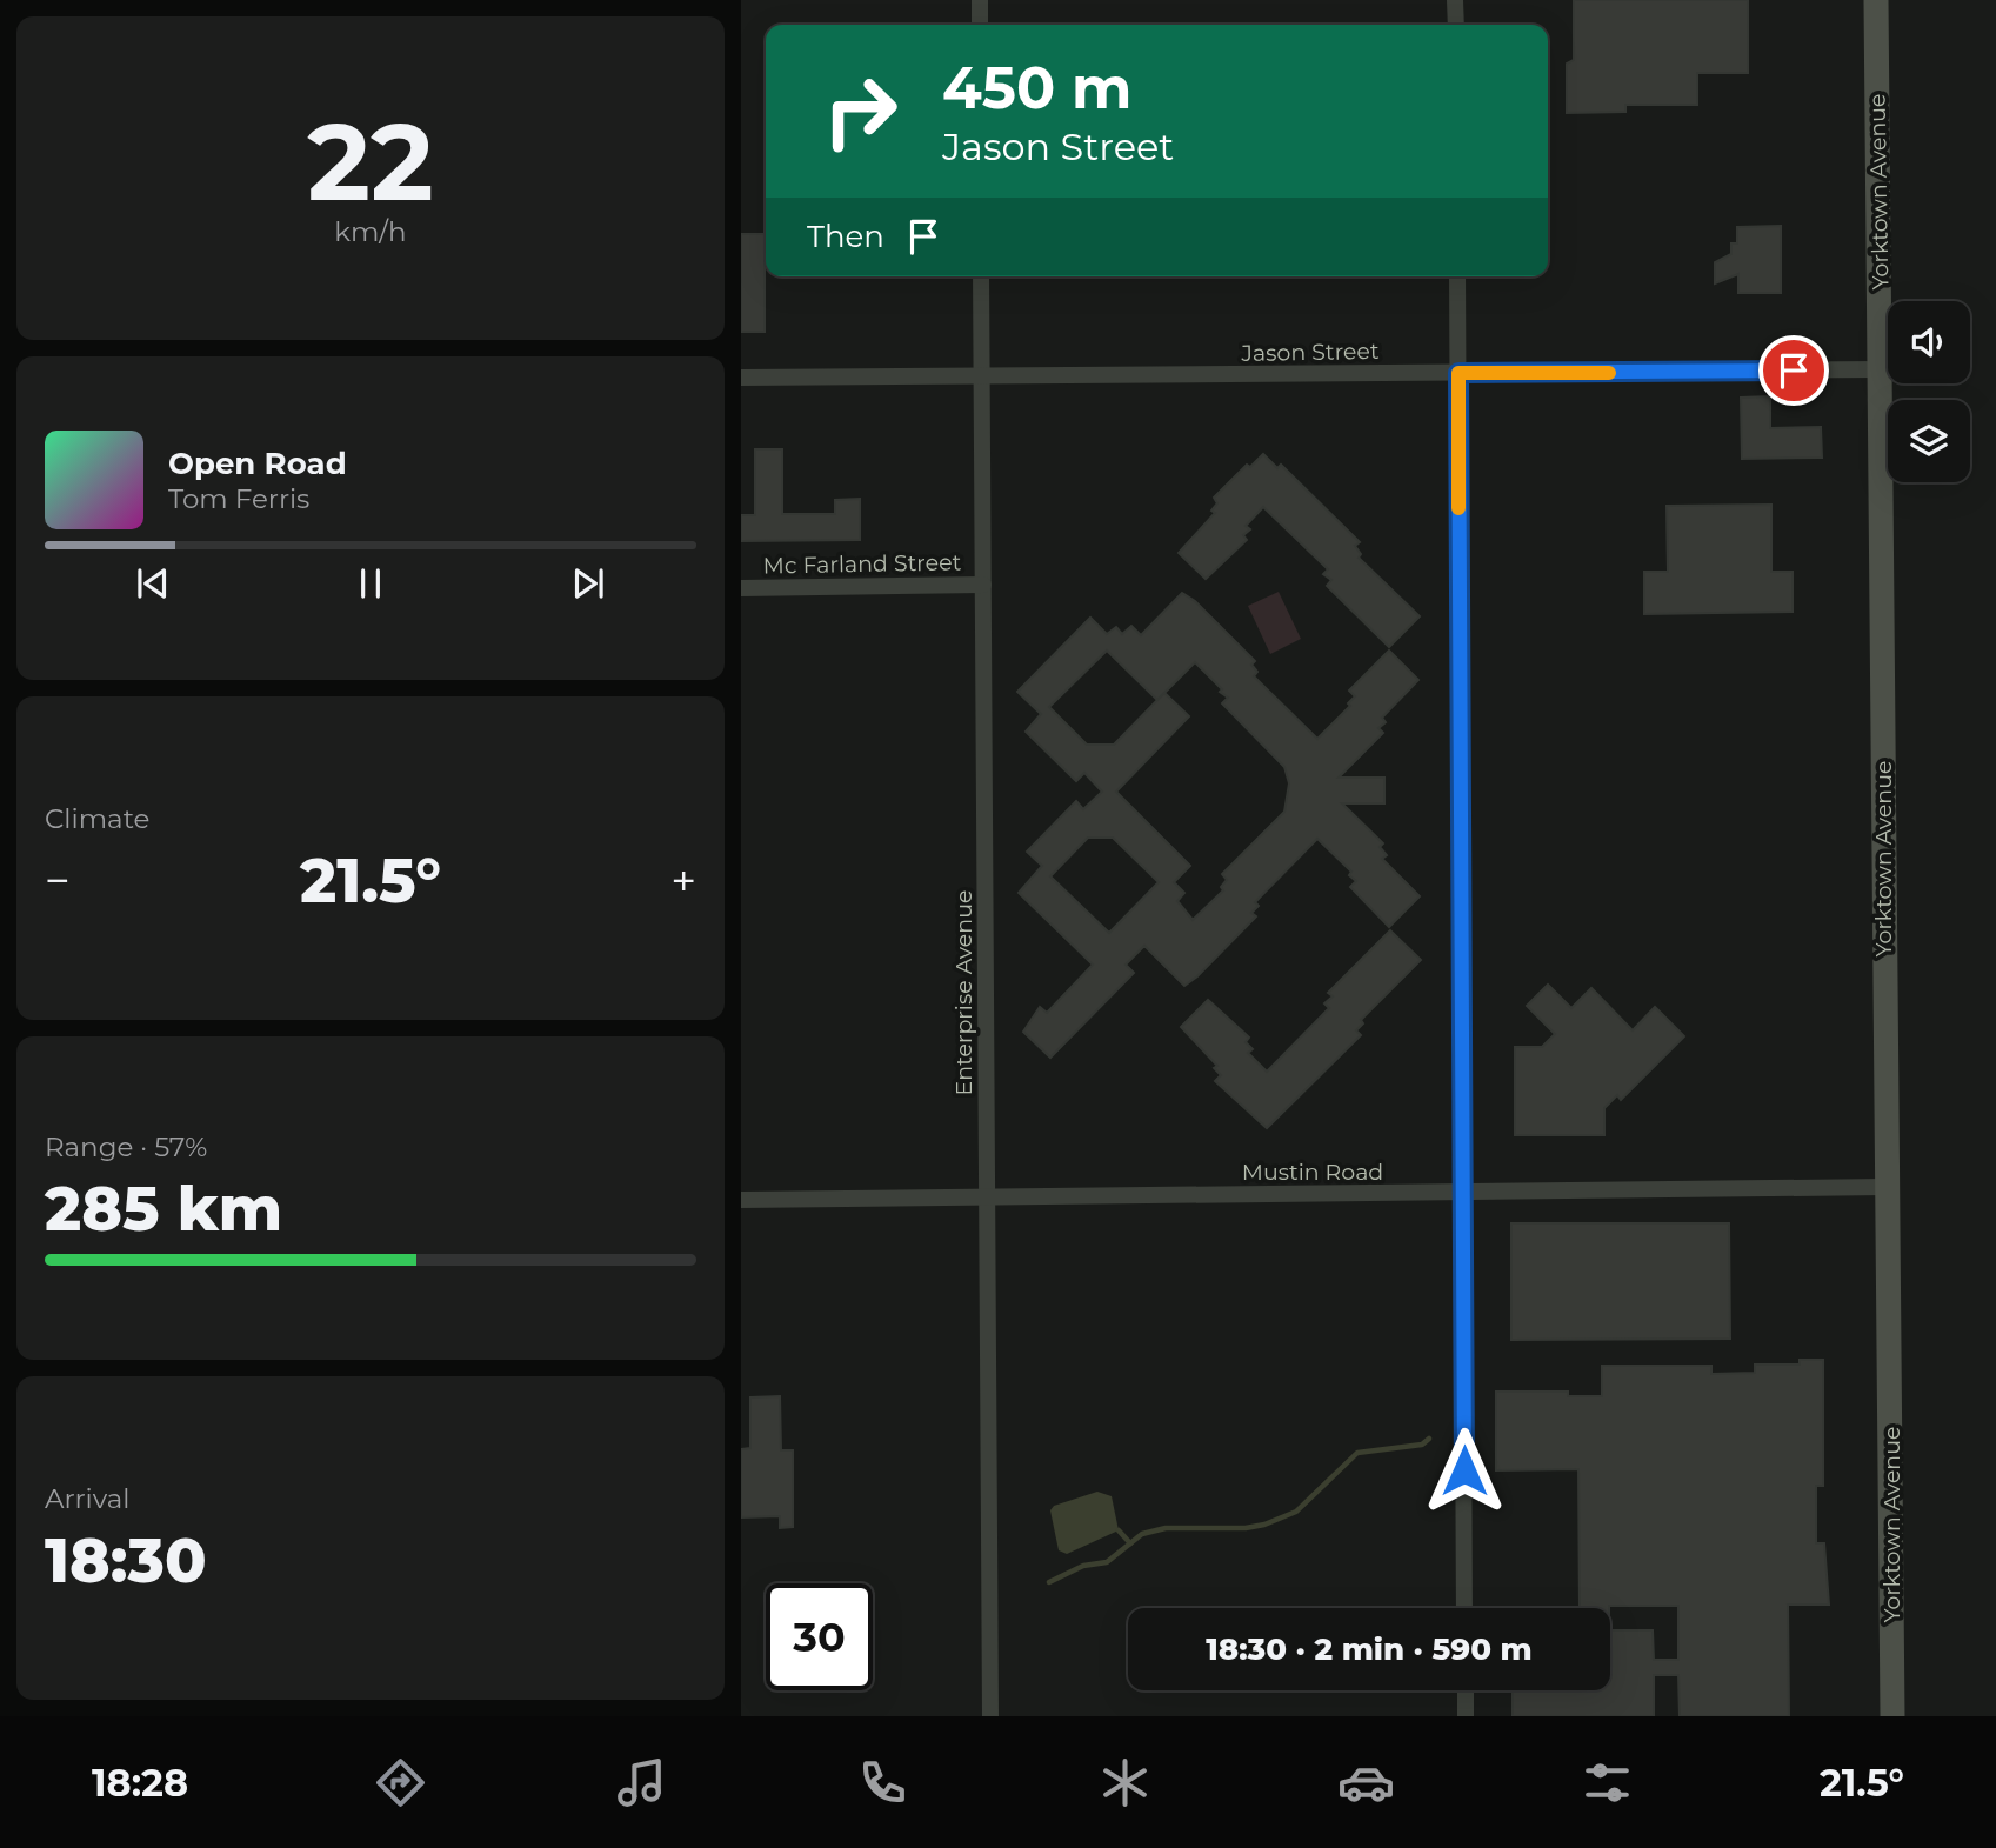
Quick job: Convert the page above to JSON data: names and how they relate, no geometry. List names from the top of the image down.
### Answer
{
  "streets": {
    "main road": ["Yorktown Avenue"],
    "street": [
      "Jason Street",
      "Mc Farland Street",
      "Enterprise Avenue",
      "Mustin Road"
    ]
  },
  "crossings": [
    ["Yorktown Avenue", "Jason Street"],
    ["Yorktown Avenue", "Mustin Road"],
    ["Jason Street", "Enterprise Avenue"],
    ["Mc Farland Street", "Enterprise Avenue"],
    ["Enterprise Avenue", "Mustin Road"]
  ],
  "page": {
    "tile": [
      ["22", "km/h"],
      "Climate",
      ["Range · 57%", "285 km"],
      ["Arrival", "18:30"]
    ],
    "turn": ["450 m", "Jason Street"],
    "then": "Then",
    "song": ["Open Road", "Tom Ferris"],
    "heat": ["−", "21.5°", "+"],
    "limit": "30",
    "trip": "18:30 · 2 min · 590 m",
    "tabs": ["18:28", "21.5°"]
  }
}
